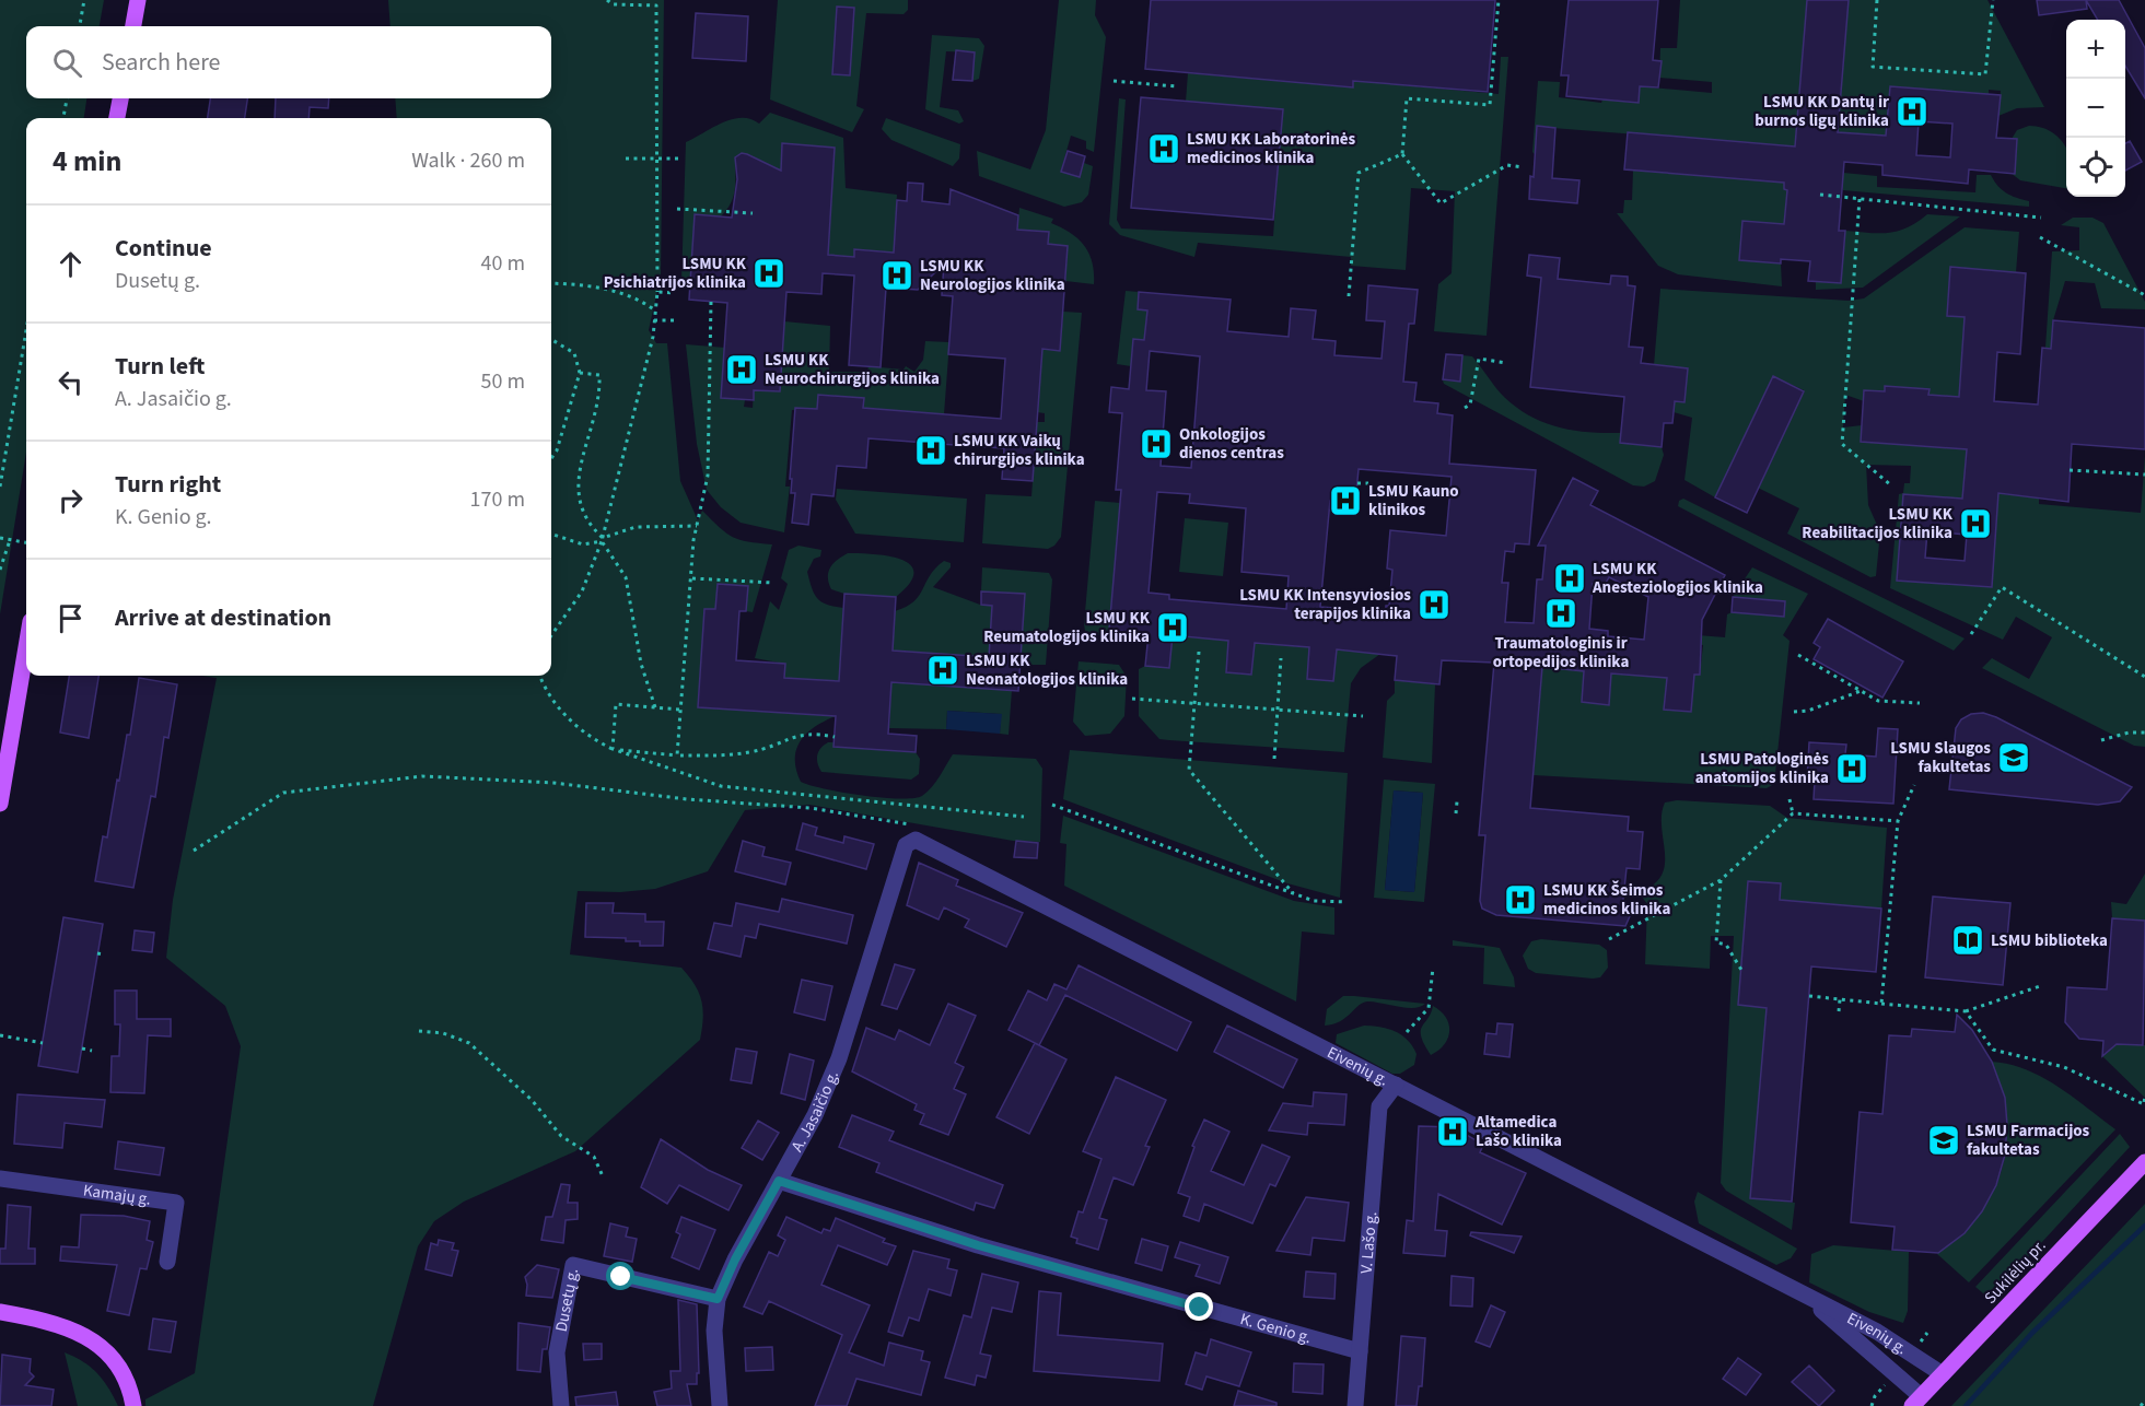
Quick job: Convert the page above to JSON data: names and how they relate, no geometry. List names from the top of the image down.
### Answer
{
  "streets": {
    "main road": ["Sukilėlių pr."],
    "street": [
      "Eivenių g.",
      "A. Jasaičio g.",
      "Kamajų g.",
      "V. Lašo g.",
      "Dusetų g.",
      "K. Genio g."
    ]
  },
  "crossings": [
    ["Eivenių g.", "A. Jasaičio g."],
    ["Eivenių g.", "V. Lašo g."],
    ["Eivenių g.", "Sukilėlių pr."],
    ["A. Jasaičio g.", "Dusetų g."],
    ["A. Jasaičio g.", "K. Genio g."],
    ["V. Lašo g.", "K. Genio g."]
  ],
  "places": {
    "hospital": [
      "LSMU KK Dantų ir burnos ligų klinika",
      "LSMU KK Laboratorinės medicinos klinika",
      "LSMU KK Psichiatrijos klinika",
      "LSMU KK Neurologijos klinika",
      "LSMU KK Neurochirurgijos klinika",
      "Onkologijos dienos centras",
      "LSMU KK Vaikų chirurgijos klinika",
      "LSMU Kauno klinikos",
      "LSMU KK Reabilitacijos klinika",
      "LSMU KK Anesteziologijos klinika",
      "LSMU KK Intensyviosios terapijos klinika",
      "Traumatologinis ir ortopedijos klinika",
      "LSMU KK Reumatologijos klinika",
      "LSMU KK Neonatologijos klinika",
      "LSMU Patologinės anatomijos klinika",
      "LSMU KK Šeimos medicinos klinika",
      "Altamedica Lašo klinika"
    ],
    "school or university": ["LSMU Slaugos fakultetas", "LSMU Farmacijos fakultetas"],
    "library": ["LSMU biblioteka"]
  },
  "page": {
    "map_buttons": ["+", "−"],
    "search": "Search here",
    "heading": ["4 min", "Walk · 260 m"],
    "list": [
      ["Continue", "Dusetų g.", "40 m"],
      ["Turn left", "A. Jasaičio g.", "50 m"],
      ["Turn right", "K. Genio g.", "170 m"],
      "Arrive at destination"
    ]
  }
}
